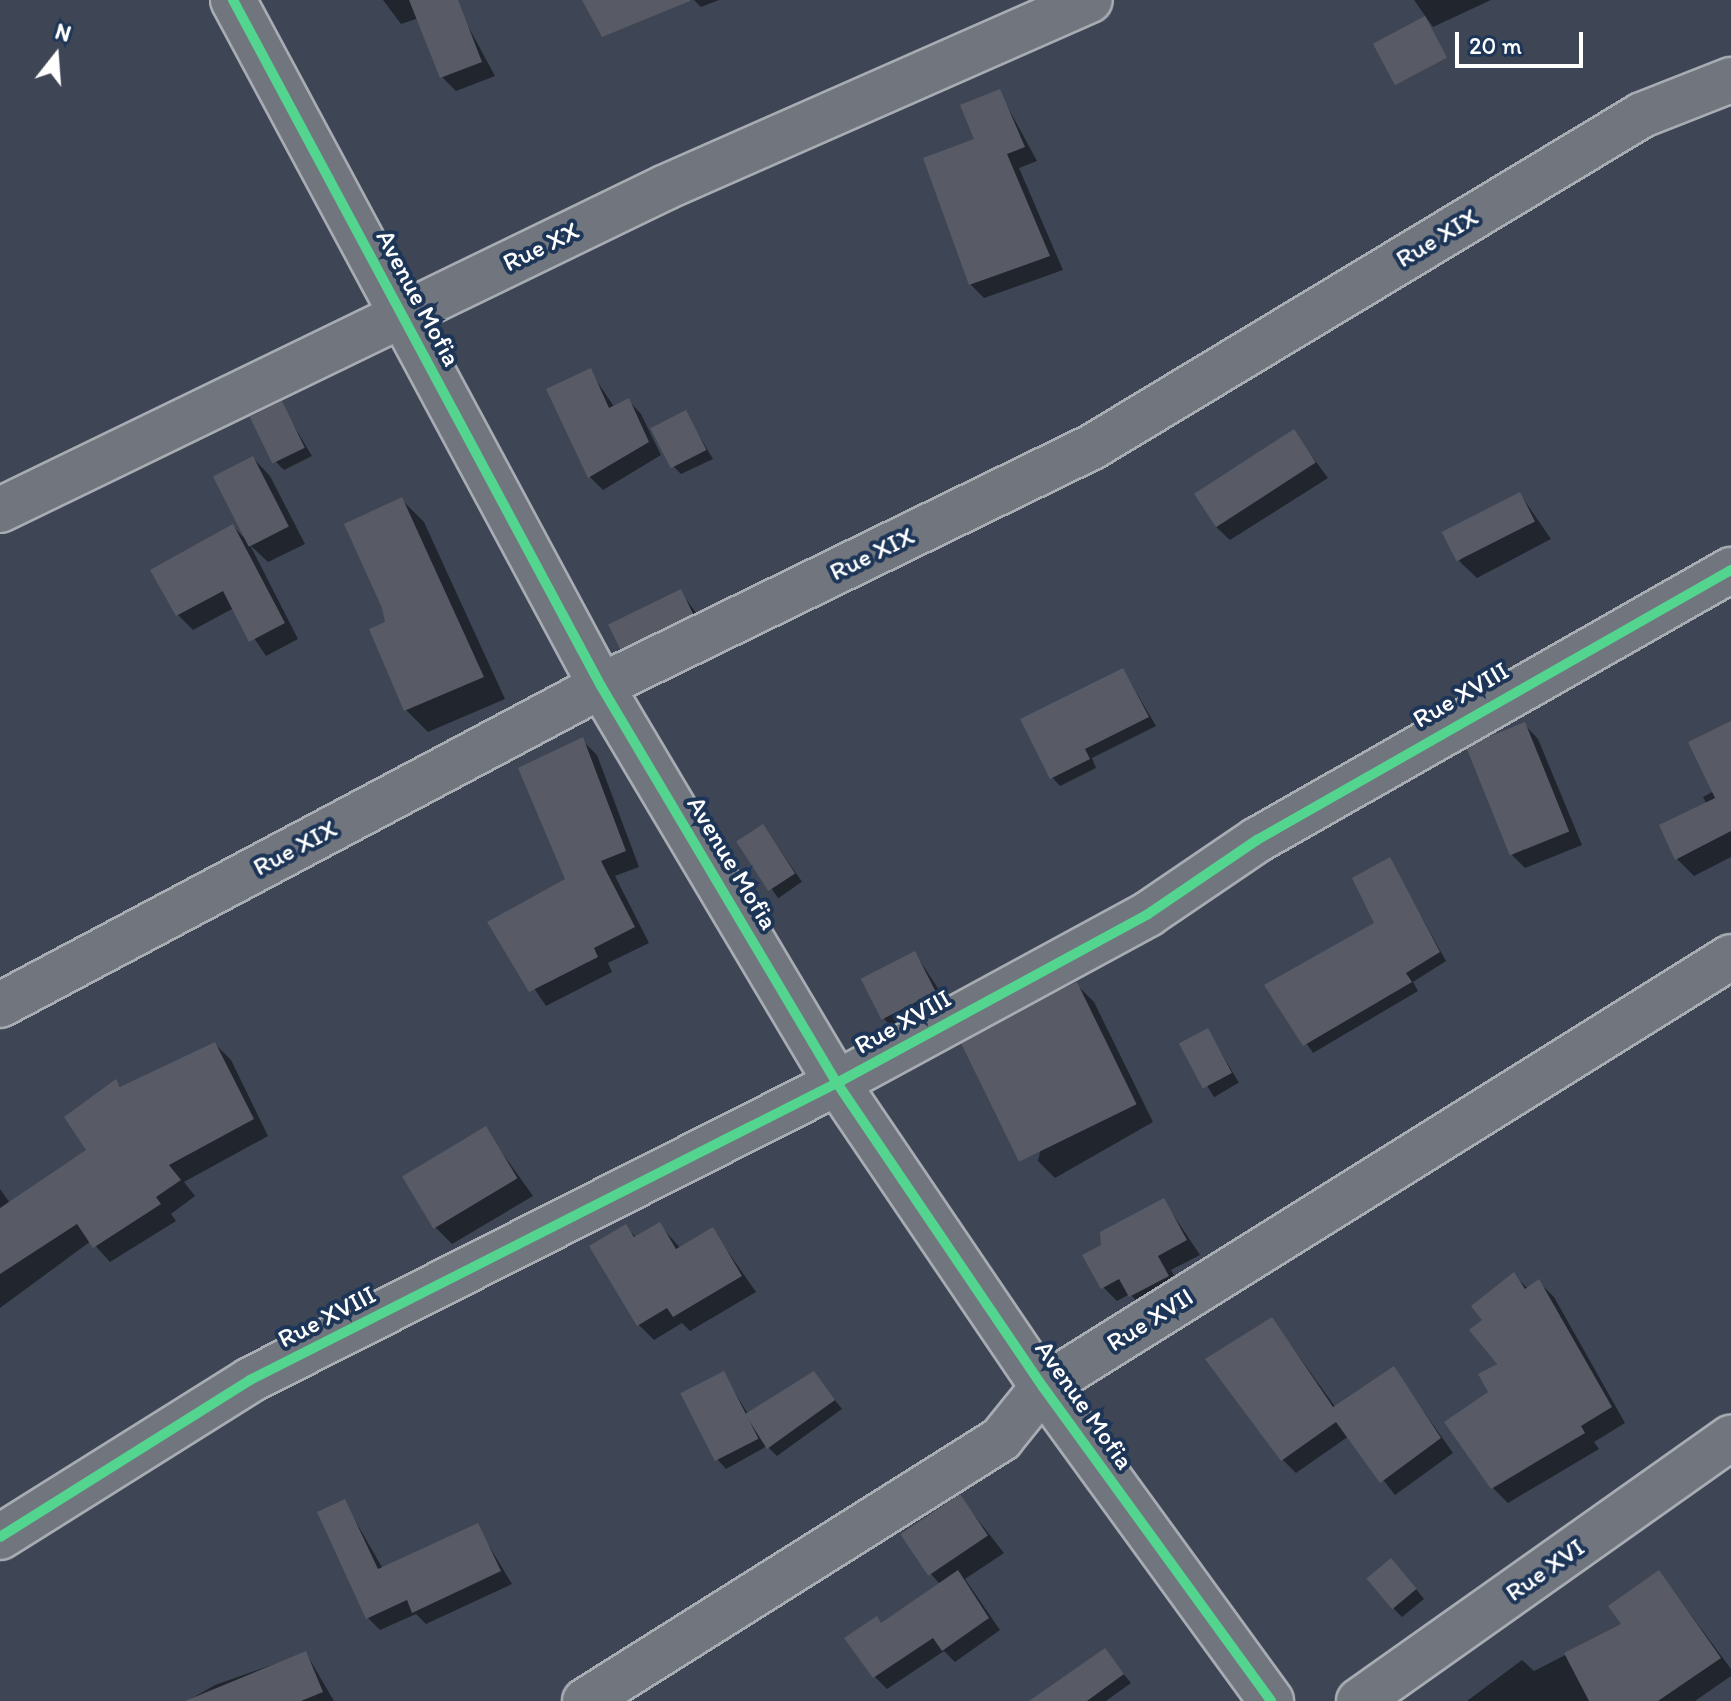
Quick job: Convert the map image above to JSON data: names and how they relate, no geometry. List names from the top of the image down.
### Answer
{
  "streets": {
    "street": [
      "Rue XIX",
      "Rue XX",
      "Avenue Mofia",
      "Rue XVIII",
      "Rue XVII",
      "Rue XVI"
    ]
  },
  "crossings": [
    ["Rue XIX", "Avenue Mofia"],
    ["Rue XX", "Avenue Mofia"],
    ["Avenue Mofia", "Rue XVIII"],
    ["Avenue Mofia", "Rue XVII"]
  ],
  "scale_bar": "20 m",
  "north": "top"
}
